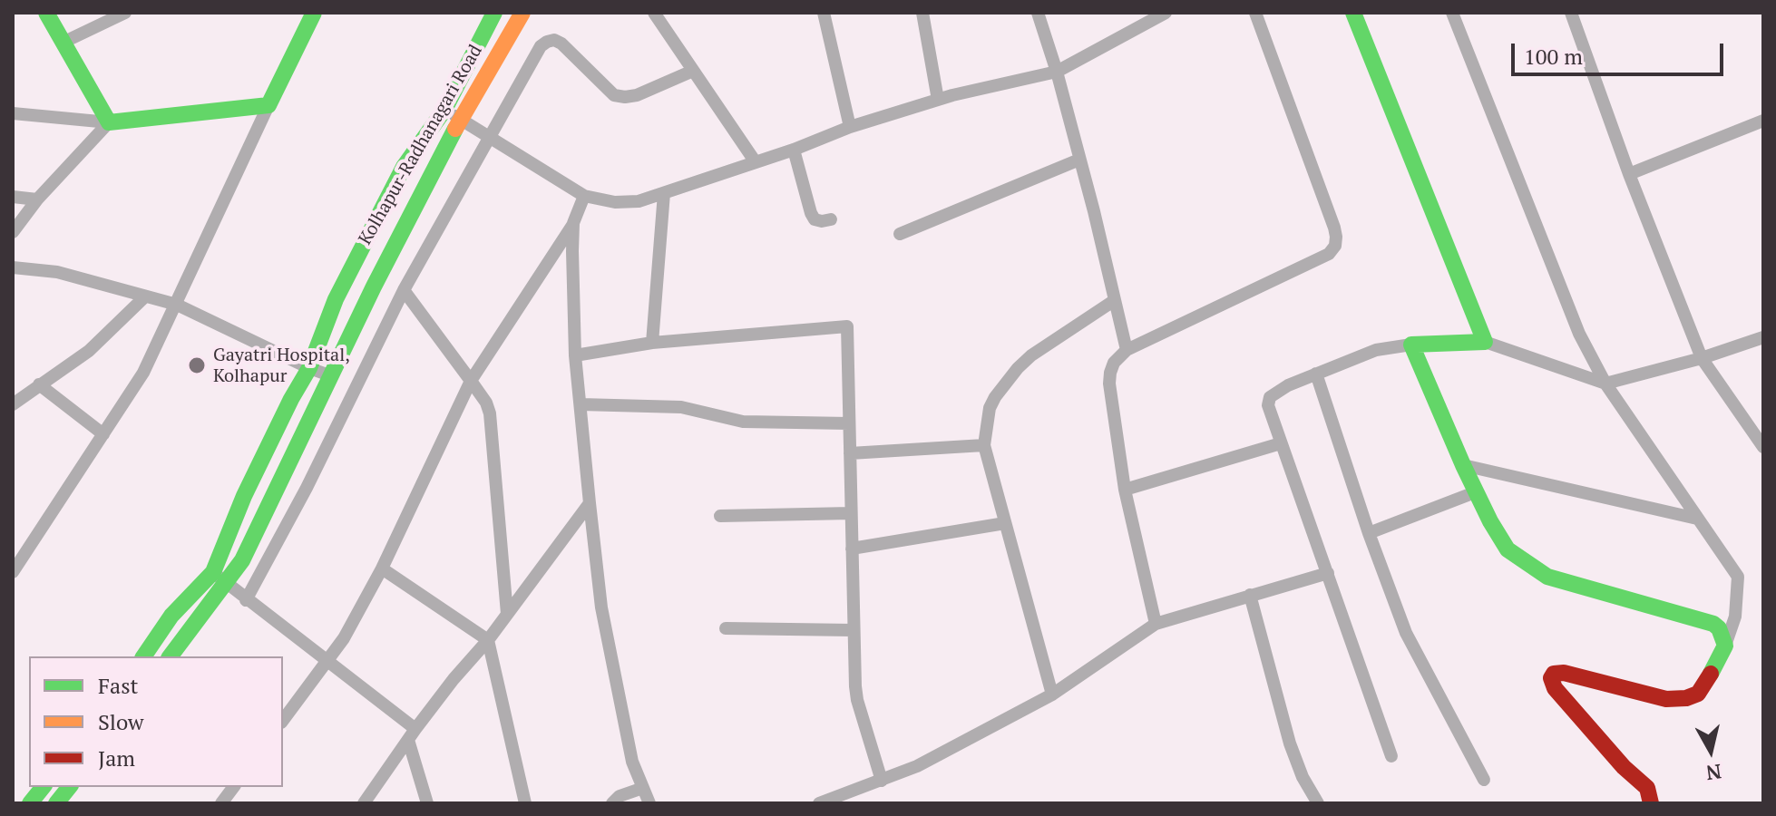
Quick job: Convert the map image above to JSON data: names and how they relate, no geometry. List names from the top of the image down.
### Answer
{
  "streets": {
    "street": ["Kolhapur-Radhanagari Road"]
  },
  "places": ["Gayatri Hospital, Kolhapur"],
  "legend": ["Fast", "Slow", "Jam"],
  "scale_bar": "100 m",
  "north": "bottom"
}
